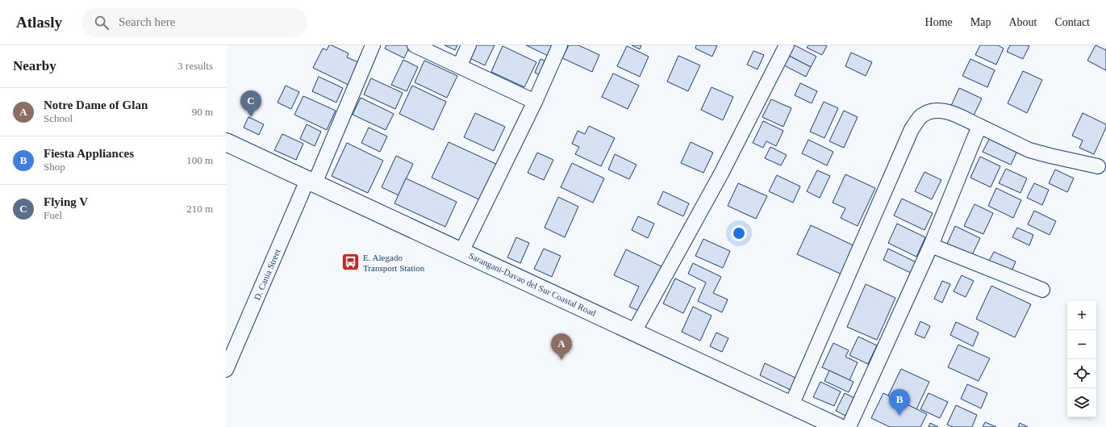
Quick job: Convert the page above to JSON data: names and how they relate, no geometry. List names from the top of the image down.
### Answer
{
  "streets": {
    "main road": ["Sarangani-Davao del Sur Coastal Road"],
    "street": ["D. Cania Street"]
  },
  "crossings": [
    ["D. Cania Street", "Sarangani-Davao del Sur Coastal Road"]
  ],
  "places": {
    "bus stop": ["E. Alegado Transport Station"]
  },
  "page": {
    "header": "Atlasly",
    "search": "Search here",
    "nav": [
      "Home",
      "Map",
      "About",
      "Contact"
    ],
    "heading": ["Nearby", "3 results"],
    "list": [
      {
        "mark": "A",
        "name": "Notre Dame of Glan",
        "note": "School",
        "value": "90 m"
      },
      {
        "mark": "B",
        "name": "Fiesta Appliances",
        "note": "Shop",
        "value": "100 m"
      },
      {
        "mark": "C",
        "name": "Flying V",
        "note": "Fuel",
        "value": "210 m"
      }
    ],
    "pins": ["C", "A", "B"],
    "map_buttons": ["+", "−"]
  }
}
